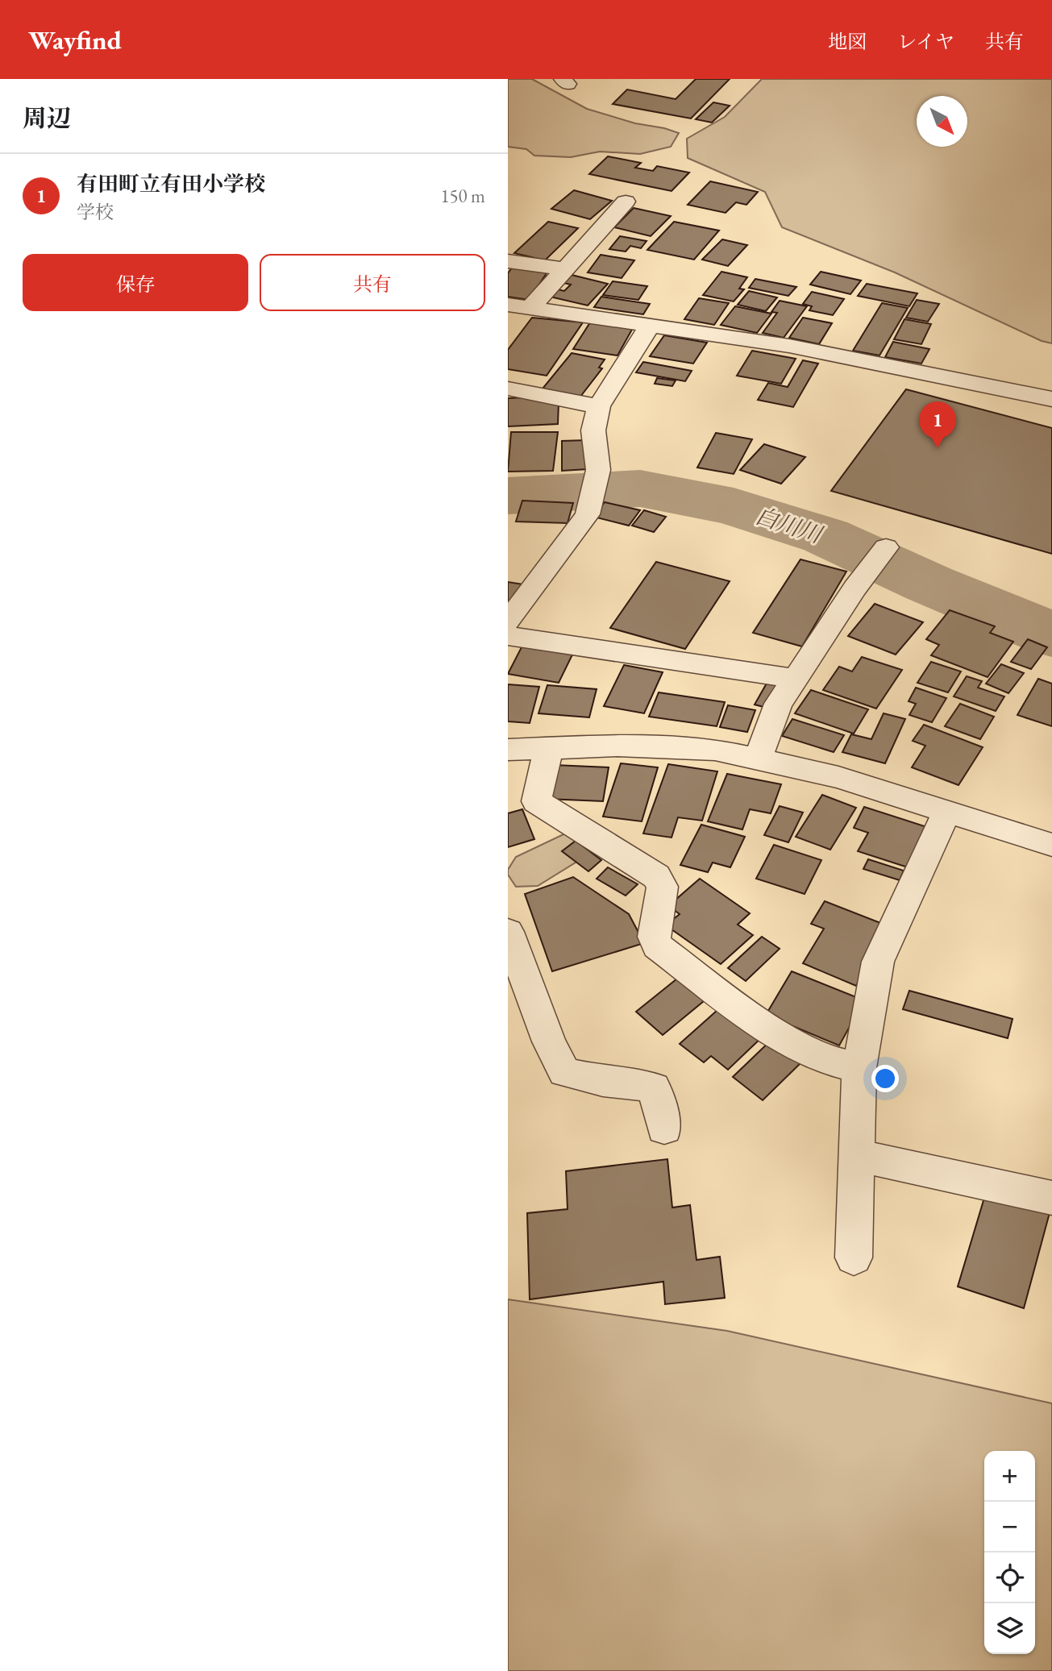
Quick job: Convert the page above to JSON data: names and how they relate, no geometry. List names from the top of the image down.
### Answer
{
  "water": ["白川川"],
  "north": "bottom right",
  "page": {
    "header": "Wayfind",
    "nav": ["地図", "レイヤ", "共有"],
    "heading": "周辺",
    "list": [
      {
        "mark": "1",
        "name": "有田町立有田小学校",
        "note": "学校",
        "value": "150 m"
      }
    ],
    "buttons": ["保存", "共有"],
    "pins": "1",
    "map_buttons": ["+", "−"]
  }
}
